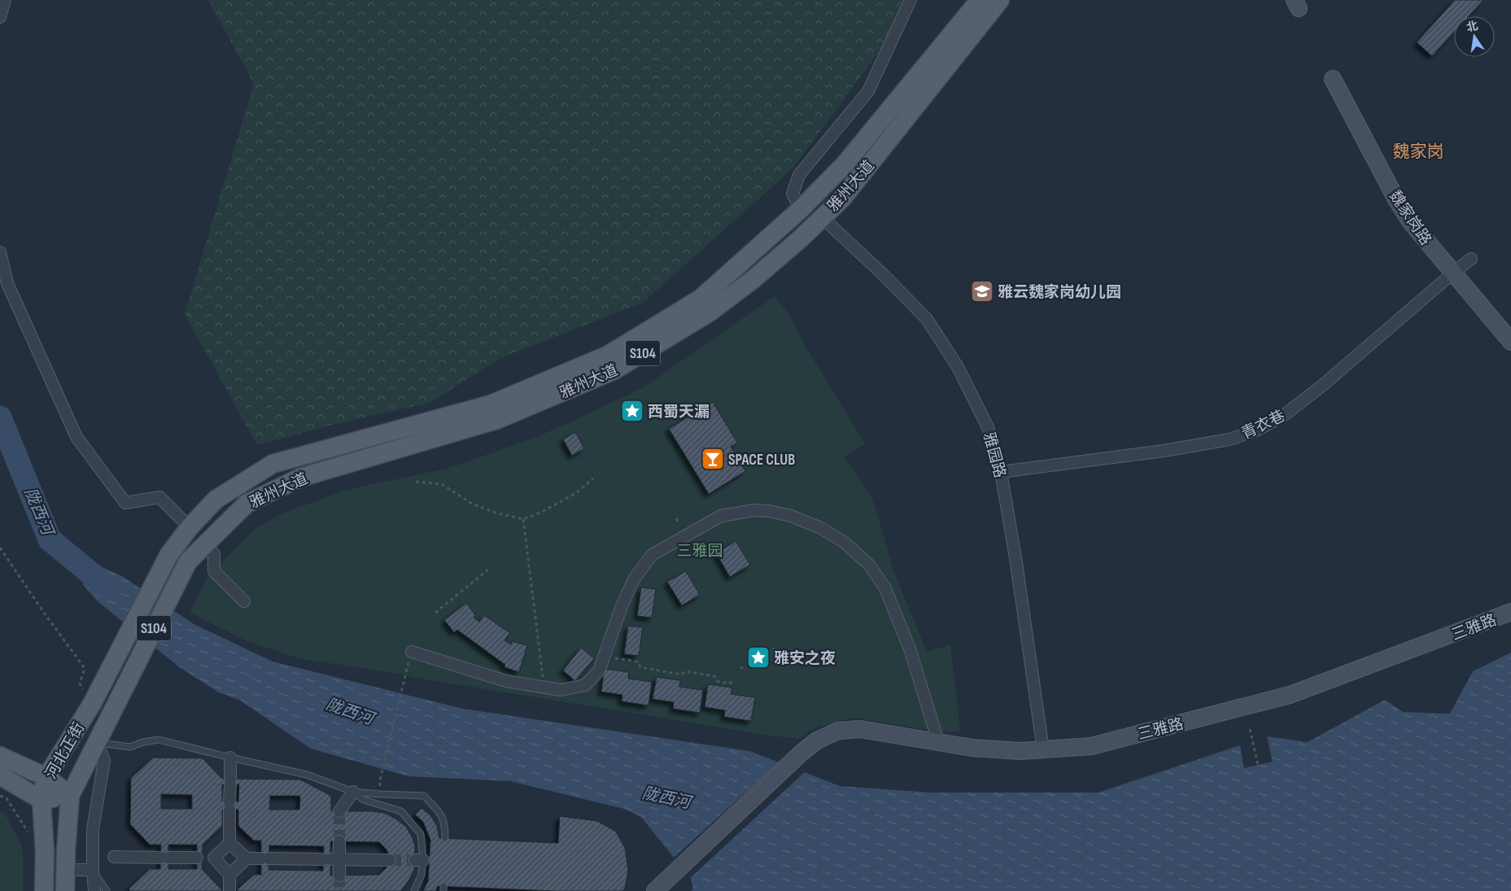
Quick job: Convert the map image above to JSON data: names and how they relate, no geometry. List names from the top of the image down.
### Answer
{
  "streets": {
    "main road": ["雅州大道", "S104", "河北正街"],
    "street": [
      "魏家岗路",
      "青衣巷",
      "雅园路",
      "三雅路"
    ]
  },
  "crossings": [
    ["雅州大道", "雅园路"],
    ["雅州大道", "河北正街"],
    ["魏家岗路", "青衣巷"],
    ["青衣巷", "雅园路"],
    ["雅园路", "三雅路"]
  ],
  "districts": ["魏家岗"],
  "water": ["陇西河"],
  "parks": ["三雅园"],
  "places": {
    "school or university": ["雅云魏家岗幼儿园"],
    "place": ["西蜀天漏", "雅安之夜"],
    "bar": ["SPACE CLUB"]
  },
  "north": "top"
}
